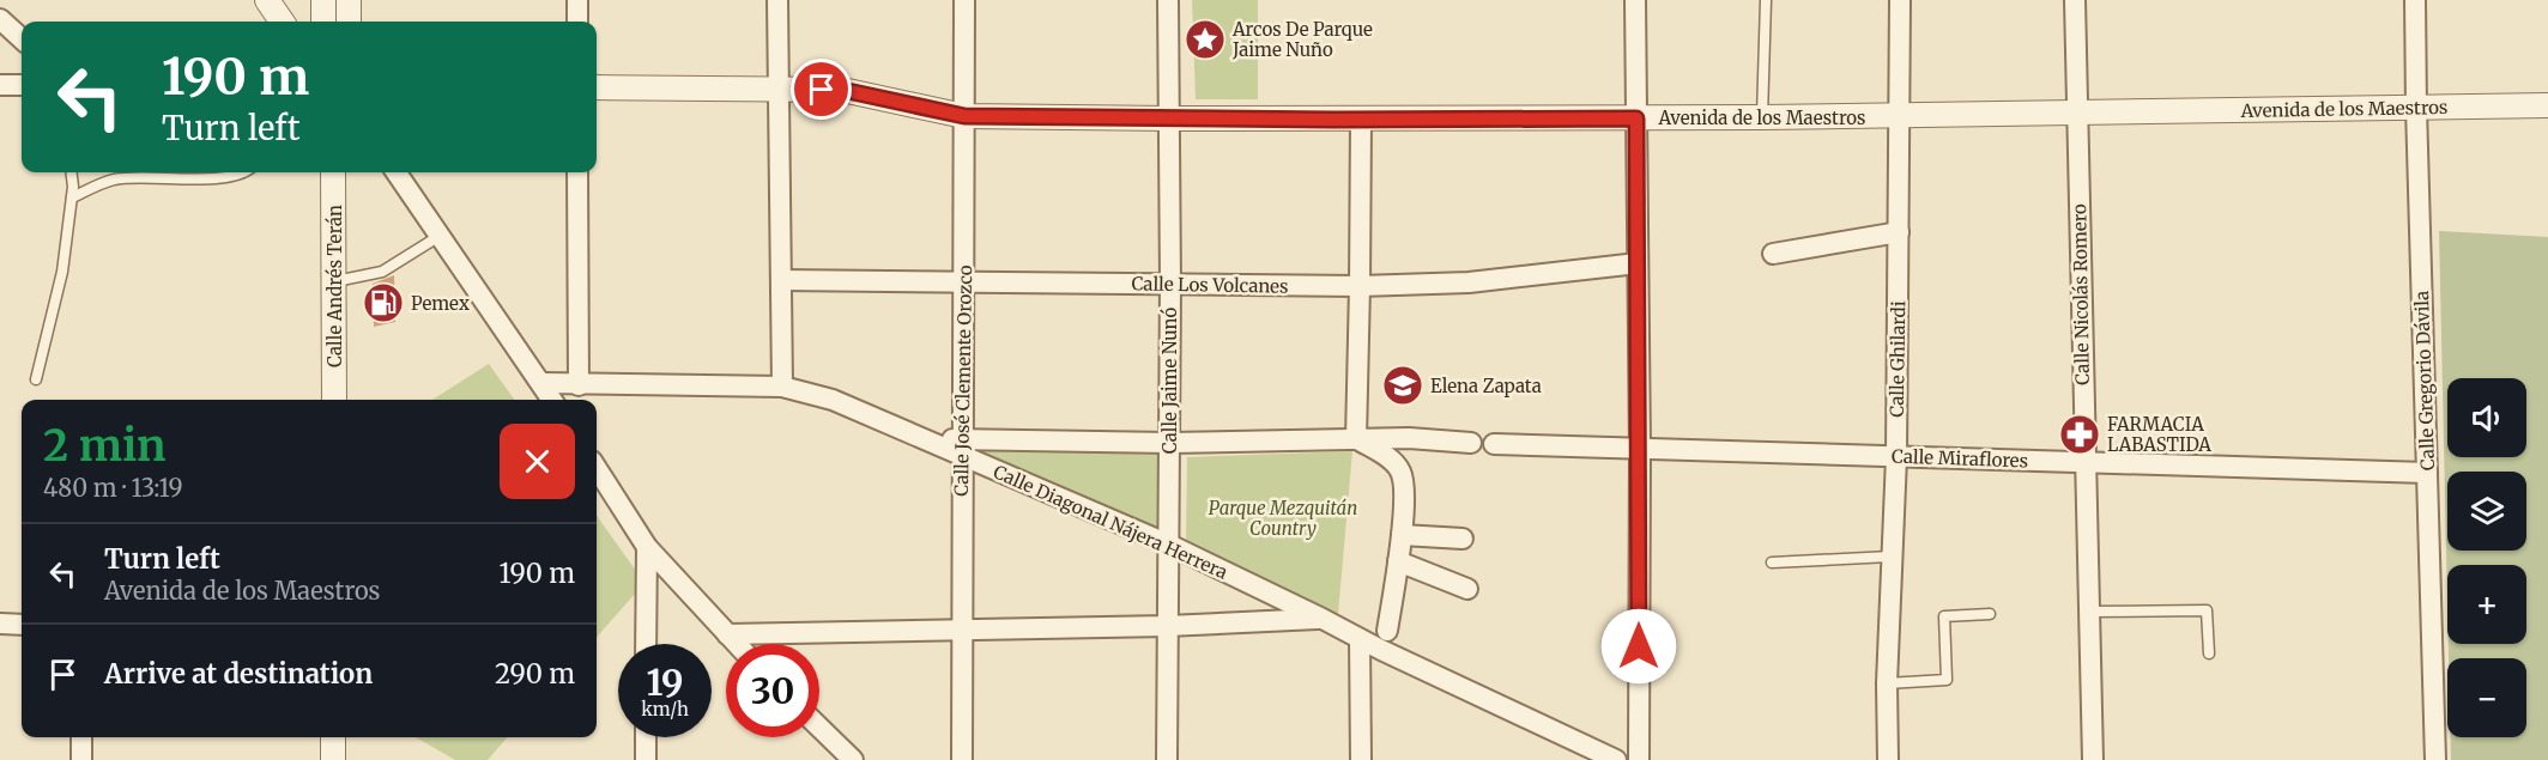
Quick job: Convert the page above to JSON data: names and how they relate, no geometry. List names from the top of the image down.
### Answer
{
  "streets": {
    "street": [
      "Avenida de los Maestros",
      "Calle Los Volcanes",
      "Calle Andrés Terán",
      "Calle Nicolás Romero",
      "Calle Ghilardi",
      "Calle José Clemente Orozco",
      "Calle Jaime Nunó",
      "Calle Gregorio Dávila",
      "Calle Miraflores",
      "Calle Diagonal Nájera Herrera"
    ]
  },
  "crossings": [
    ["Avenida de los Maestros", "Calle Nicolás Romero"],
    ["Avenida de los Maestros", "Calle Ghilardi"],
    ["Avenida de los Maestros", "Calle José Clemente Orozco"],
    ["Avenida de los Maestros", "Calle Jaime Nunó"],
    ["Avenida de los Maestros", "Calle Gregorio Dávila"],
    ["Calle Los Volcanes", "Calle José Clemente Orozco"],
    ["Calle Los Volcanes", "Calle Jaime Nunó"],
    ["Calle Nicolás Romero", "Calle Miraflores"],
    ["Calle Ghilardi", "Calle Miraflores"],
    ["Calle José Clemente Orozco", "Calle Diagonal Nájera Herrera"],
    ["Calle Jaime Nunó", "Calle Diagonal Nájera Herrera"],
    ["Calle Gregorio Dávila", "Calle Miraflores"]
  ],
  "parks": ["Parque Mezquitán Country"],
  "places": {
    "place": ["Arcos De Parque Jaime Nuño"],
    "fuel station": ["Pemex"],
    "school or university": ["Elena Zapata"],
    "pharmacy": ["FARMACIA LABASTIDA"]
  },
  "page": {
    "turn": ["190 m", "Turn left"],
    "map_buttons": ["+", "−"],
    "heading": ["2 min", "480 m · 13:19"],
    "list": [
      {
        "name": "Turn left",
        "note": "Avenida de los Maestros",
        "value": "190 m"
      },
      {
        "name": "Arrive at destination",
        "value": "290 m"
      }
    ],
    "speed": "19 km/h",
    "limit": "30"
  }
}
